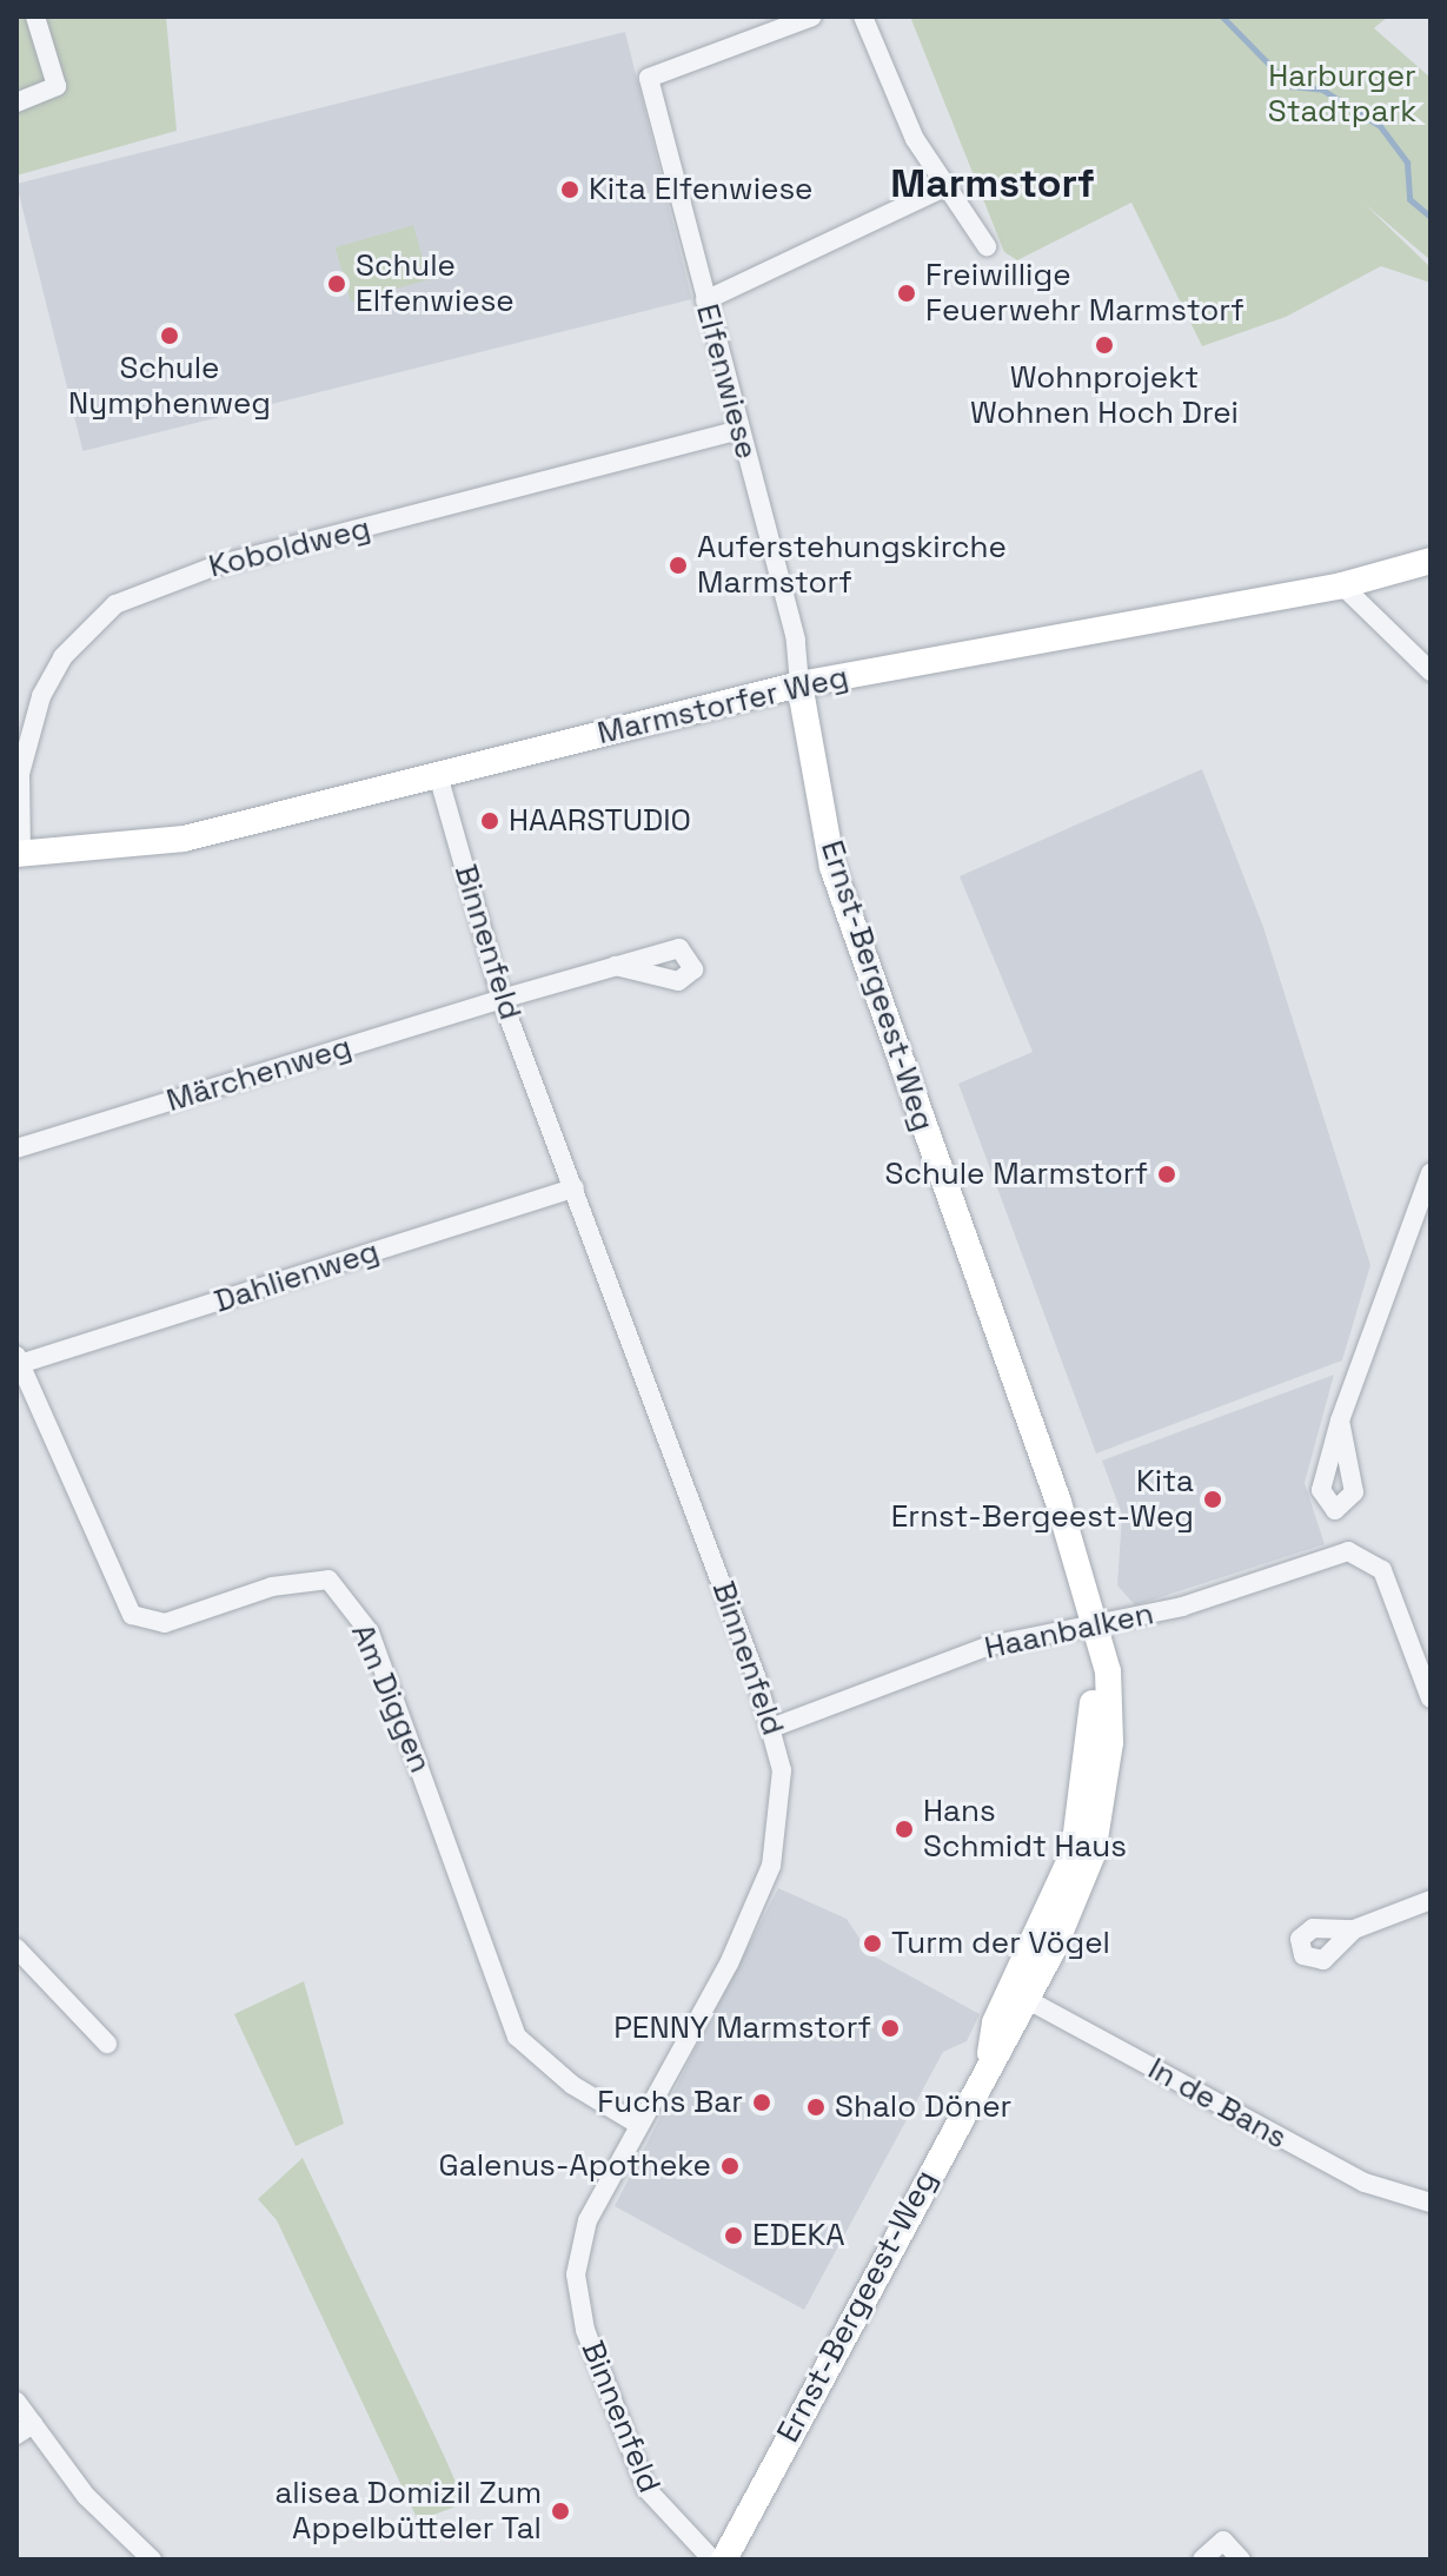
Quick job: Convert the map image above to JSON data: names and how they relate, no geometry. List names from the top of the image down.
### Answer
{
  "streets": {
    "street": [
      "Elfenwiese",
      "Koboldweg",
      "Marmstorfer Weg",
      "Binnenfeld",
      "Ernst-Bergeest-Weg",
      "Märchenweg",
      "Dahlienweg",
      "Haanbalken",
      "Am Diggen",
      "In de Bans"
    ]
  },
  "crossings": [
    ["Elfenwiese", "Koboldweg"],
    ["Elfenwiese", "Marmstorfer Weg"],
    ["Elfenwiese", "Ernst-Bergeest-Weg"],
    ["Koboldweg", "Marmstorfer Weg"],
    ["Marmstorfer Weg", "Binnenfeld"],
    ["Marmstorfer Weg", "Ernst-Bergeest-Weg"],
    ["Binnenfeld", "Märchenweg"],
    ["Binnenfeld", "Dahlienweg"],
    ["Binnenfeld", "Haanbalken"],
    ["Binnenfeld", "Am Diggen"],
    ["Ernst-Bergeest-Weg", "Haanbalken"],
    ["Ernst-Bergeest-Weg", "In de Bans"],
    ["Dahlienweg", "Am Diggen"]
  ],
  "districts": ["Marmstorf"],
  "parks": ["Harburger Stadtpark"],
  "places": [
    "Kita Elfenwiese",
    "Schule Elfenwiese",
    "Freiwillige Feuerwehr Marmstorf",
    "Schule Nymphenweg",
    "Wohnprojekt Wohnen Hoch Drei",
    "Auferstehungskirche Marmstorf",
    "HAARSTUDIO",
    "Schule Marmstorf",
    "Kita Ernst-Bergeest-Weg",
    "Hans Schmidt Haus",
    "Turm der Vögel",
    "PENNY Marmstorf",
    "Fuchs Bar",
    "Shalo Döner",
    "Galenus-Apotheke",
    "EDEKA",
    "alisea Domizil Zum Appelbütteler Tal"
  ]
}
